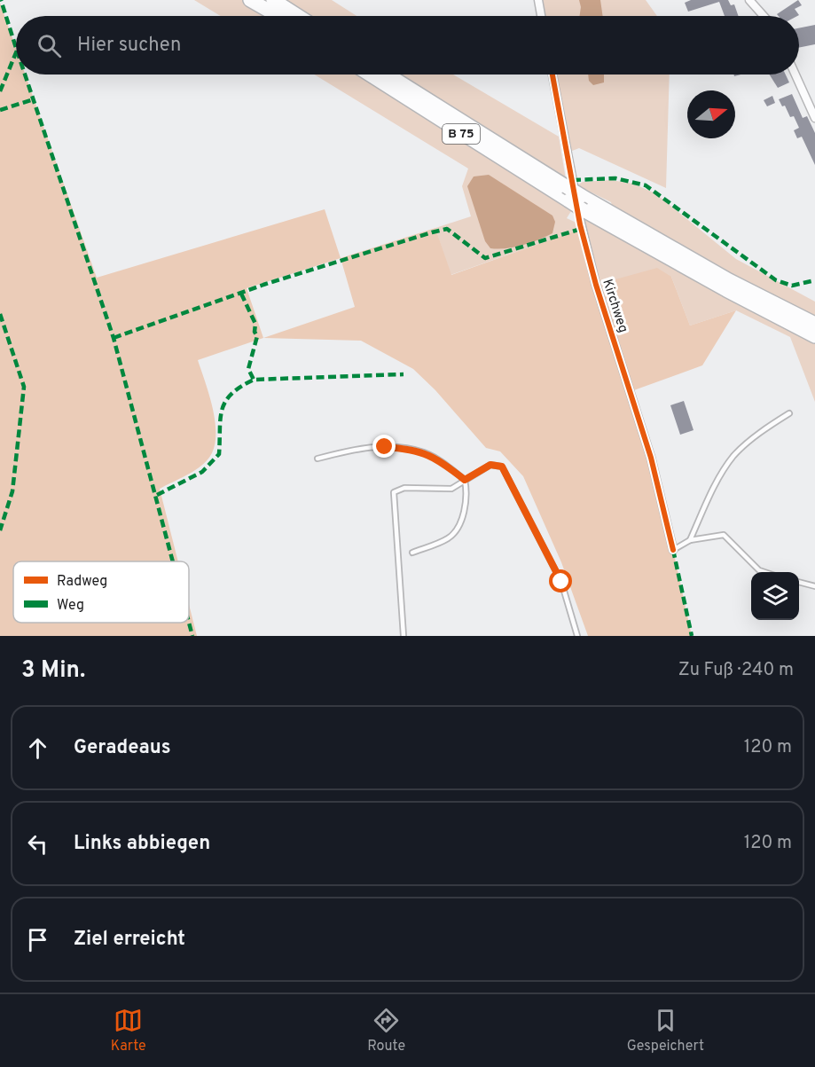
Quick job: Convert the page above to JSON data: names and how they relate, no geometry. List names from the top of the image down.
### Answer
{
  "streets": {
    "highway": ["B 75"],
    "street": ["Kirchweg"]
  },
  "legend": ["Radweg", "Weg"],
  "north": "right",
  "page": {
    "search": "Hier suchen",
    "heading": ["3 Min.", "Zu Fuß · 240 m"],
    "list": [
      ["Geradeaus", "120 m"],
      ["Links abbiegen", "120 m"],
      "Ziel erreicht"
    ],
    "nav": ["Karte", "Route", "Gespeichert"]
  }
}
